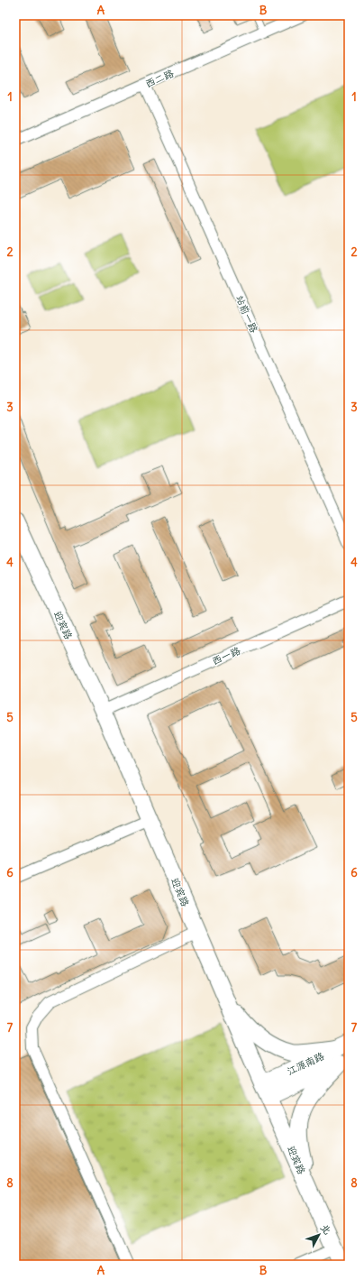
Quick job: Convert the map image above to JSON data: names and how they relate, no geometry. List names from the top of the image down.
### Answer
{
  "streets": {
    "main road": ["迎宾路", "江源南路"],
    "street": ["西二路", "站前一路", "西一路"]
  },
  "crossings": [
    ["西二路", "站前一路"],
    ["迎宾路", "西一路"],
    ["迎宾路", "江源南路"]
  ],
  "north": "top right",
  "grid": {
    "columns": ["A", "B"],
    "rows": [
      "1",
      "2",
      "3",
      "4",
      "5",
      "6",
      "7",
      "8"
    ]
  }
}
